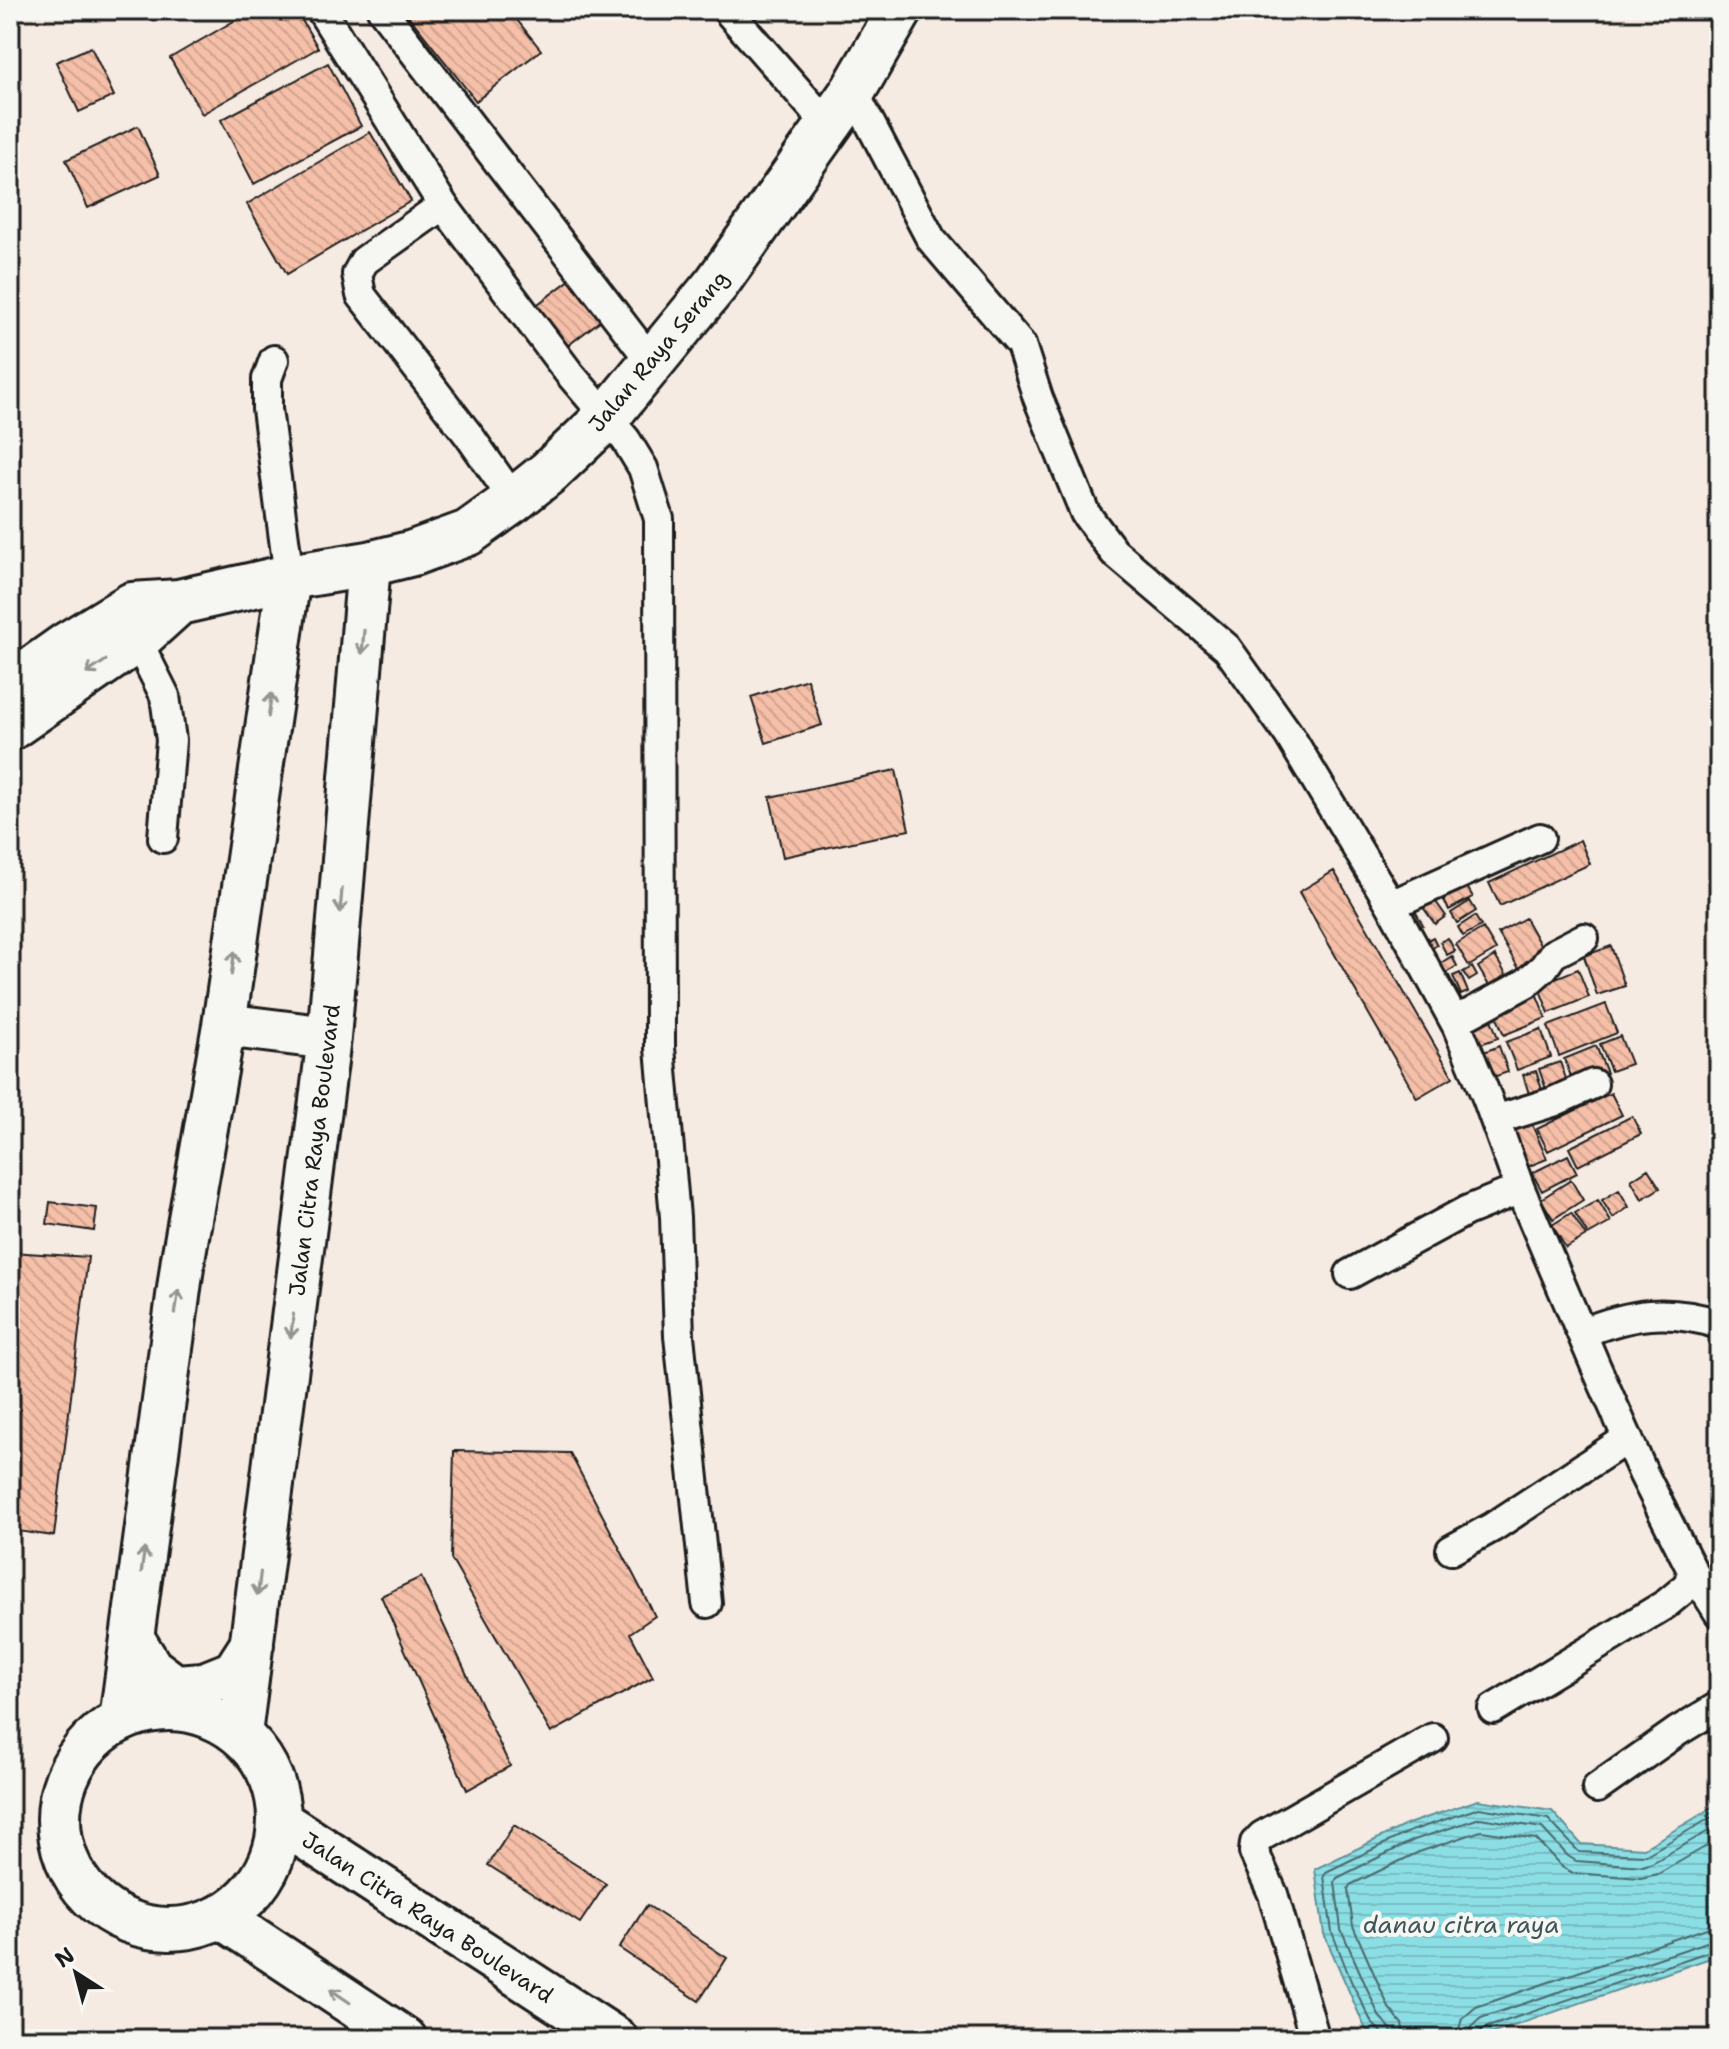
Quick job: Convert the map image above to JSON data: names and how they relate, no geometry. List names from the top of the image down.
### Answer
{
  "streets": {
    "highway": ["Jalan Raya Serang"],
    "main road": ["Jalan Citra Raya Boulevard"]
  },
  "crossings": [
    ["Jalan Raya Serang", "Jalan Citra Raya Boulevard"]
  ],
  "water": ["danau citra raya"],
  "north": "top left"
}
